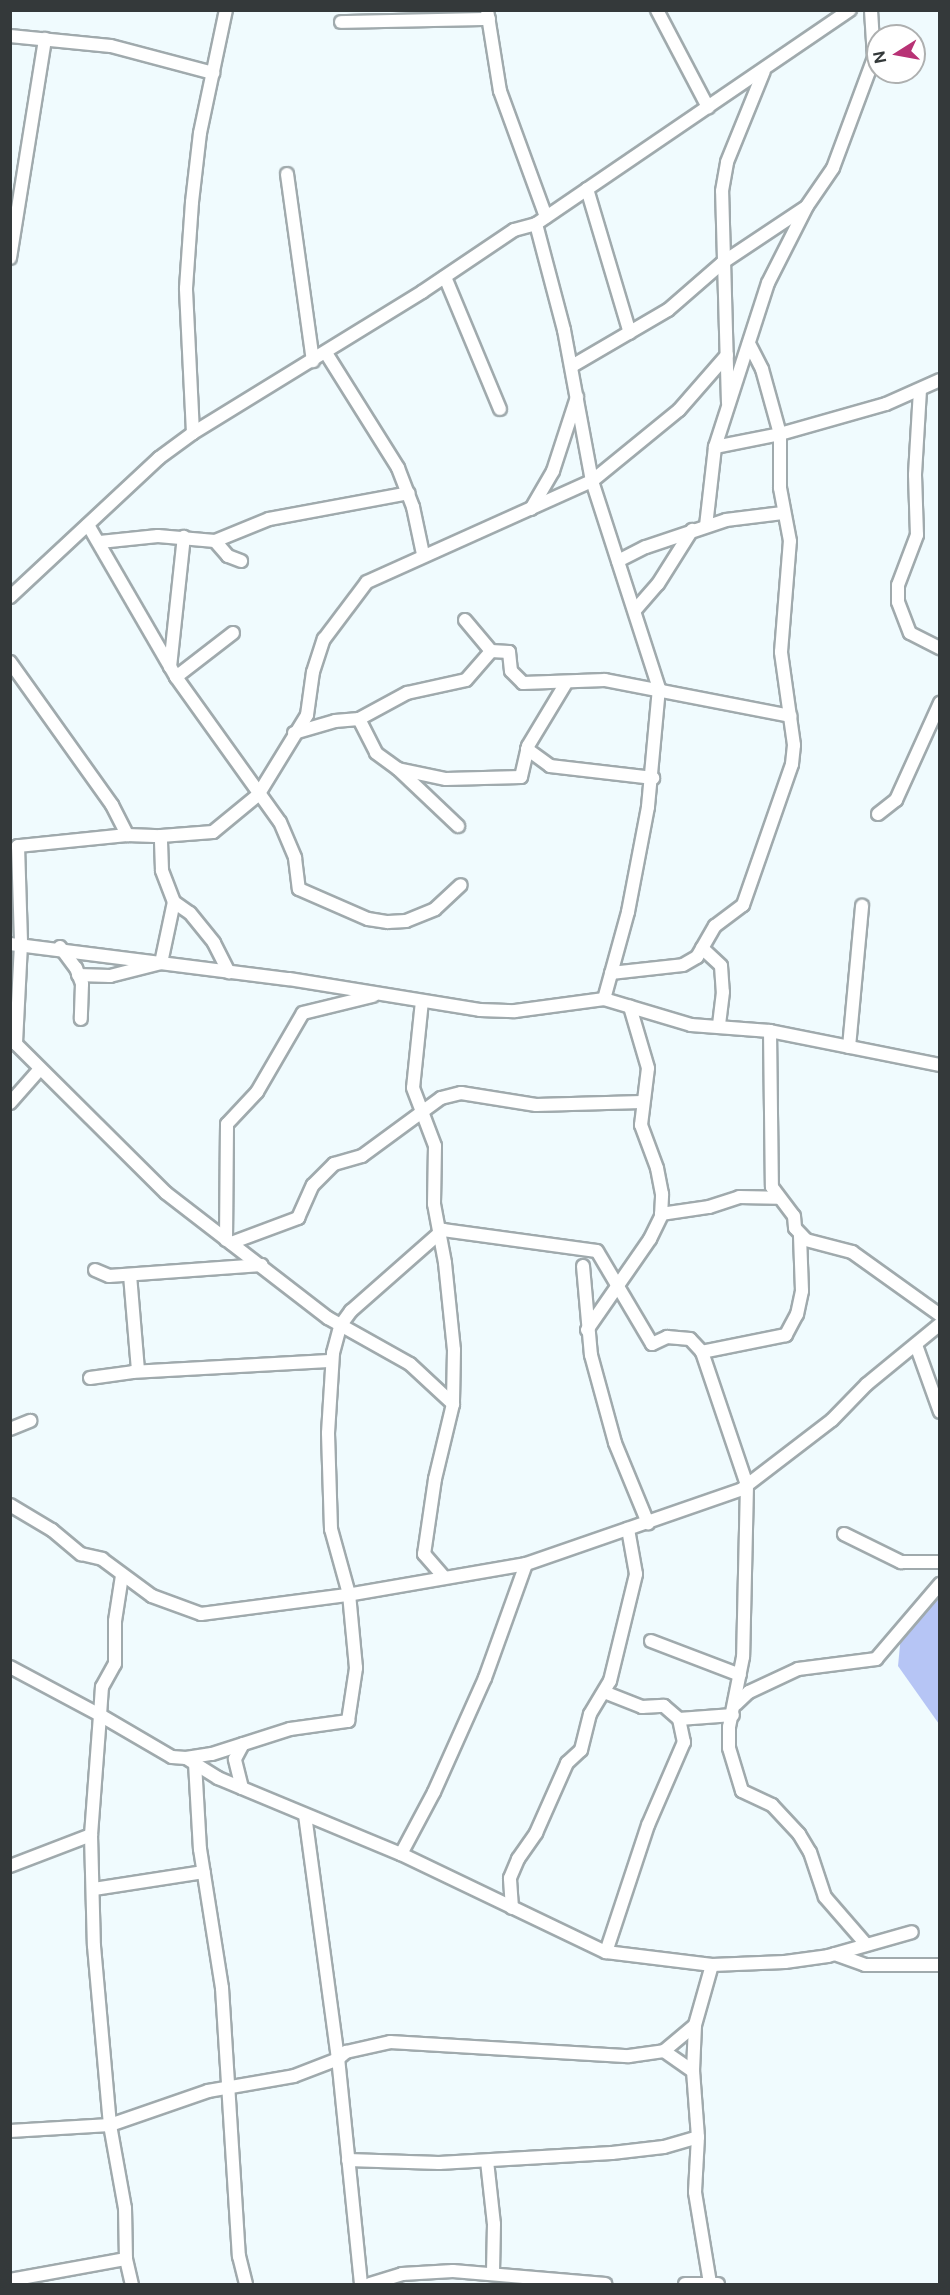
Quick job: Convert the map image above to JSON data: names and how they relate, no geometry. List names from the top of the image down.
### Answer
{
  "north": "left"
}
